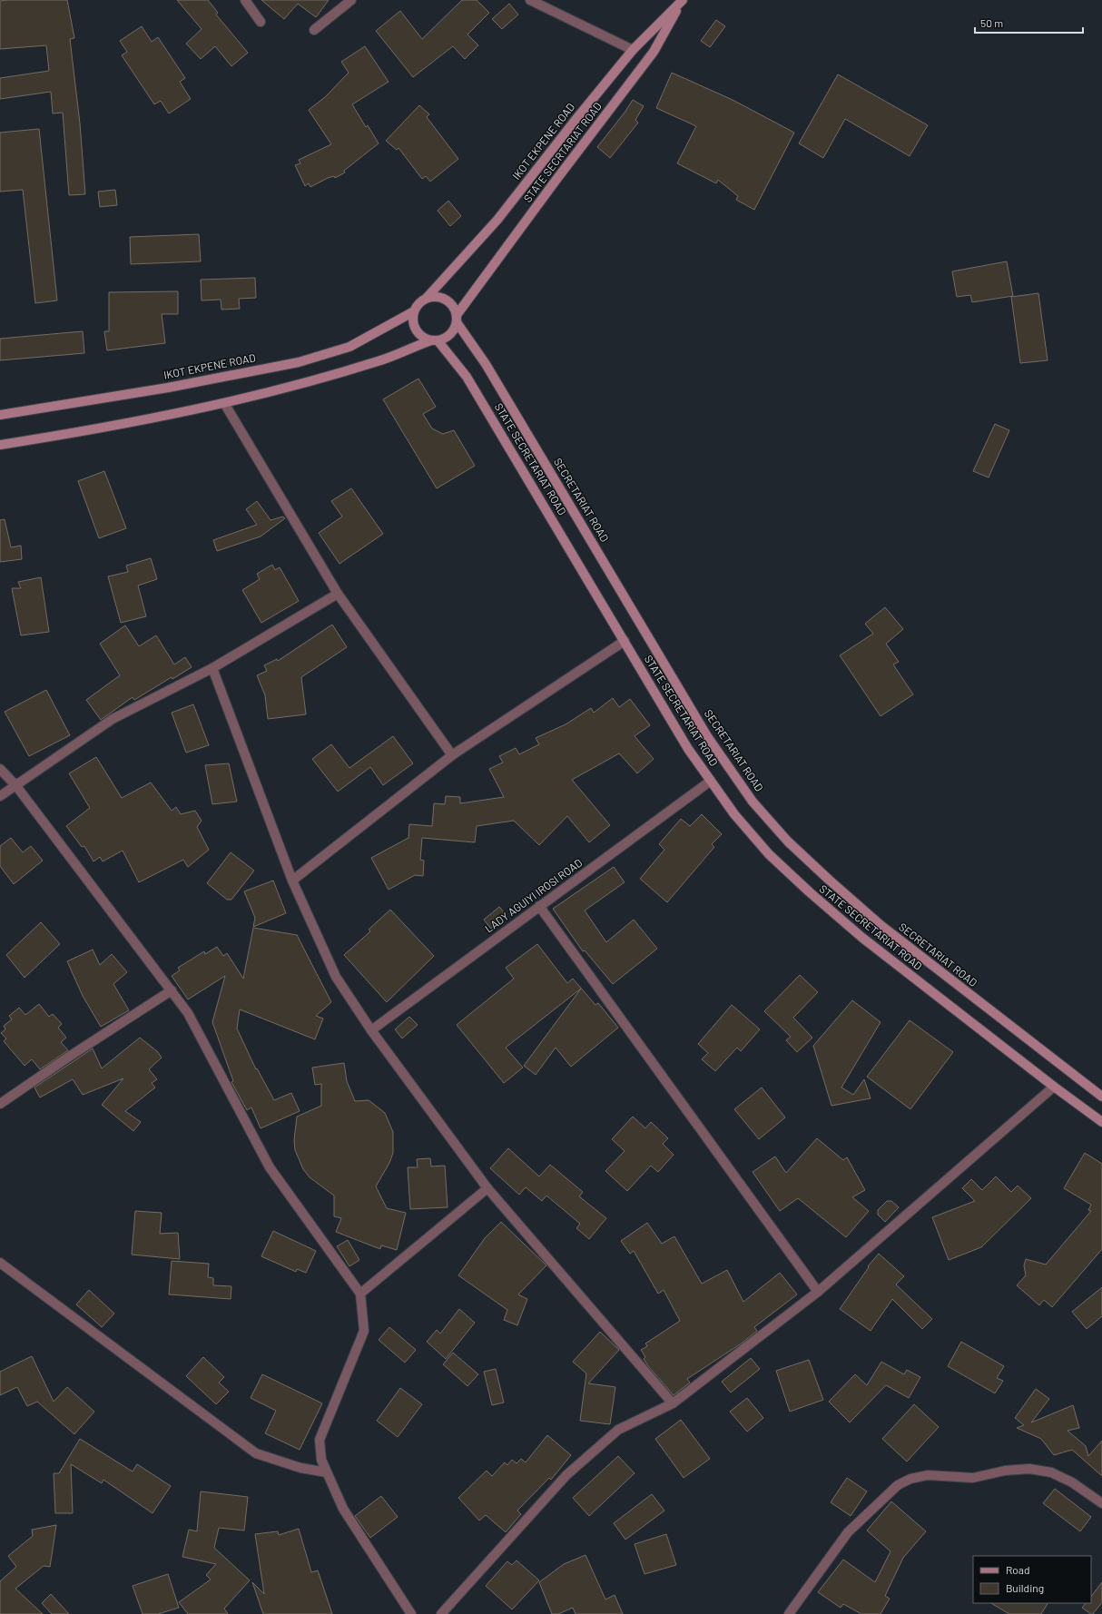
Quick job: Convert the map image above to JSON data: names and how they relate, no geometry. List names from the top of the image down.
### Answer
{
  "streets": {
    "street": [
      "IKOT EKPENE ROAD",
      "STATE SECRTARIAT ROAD",
      "STATE SECRETARIAT ROAD",
      "SECRETARIAT ROAD",
      "LADY AGUIYI IROSI ROAD"
    ]
  },
  "crossings": [
    ["IKOT EKPENE ROAD", "STATE SECRTARIAT ROAD"],
    ["IKOT EKPENE ROAD", "STATE SECRETARIAT ROAD"],
    ["IKOT EKPENE ROAD", "SECRETARIAT ROAD"],
    ["STATE SECRTARIAT ROAD", "STATE SECRETARIAT ROAD"],
    ["STATE SECRTARIAT ROAD", "SECRETARIAT ROAD"],
    ["STATE SECRETARIAT ROAD", "SECRETARIAT ROAD"],
    ["STATE SECRETARIAT ROAD", "LADY AGUIYI IROSI ROAD"]
  ],
  "legend": ["Road", "Building"],
  "scale_bar": "50 m"
}
